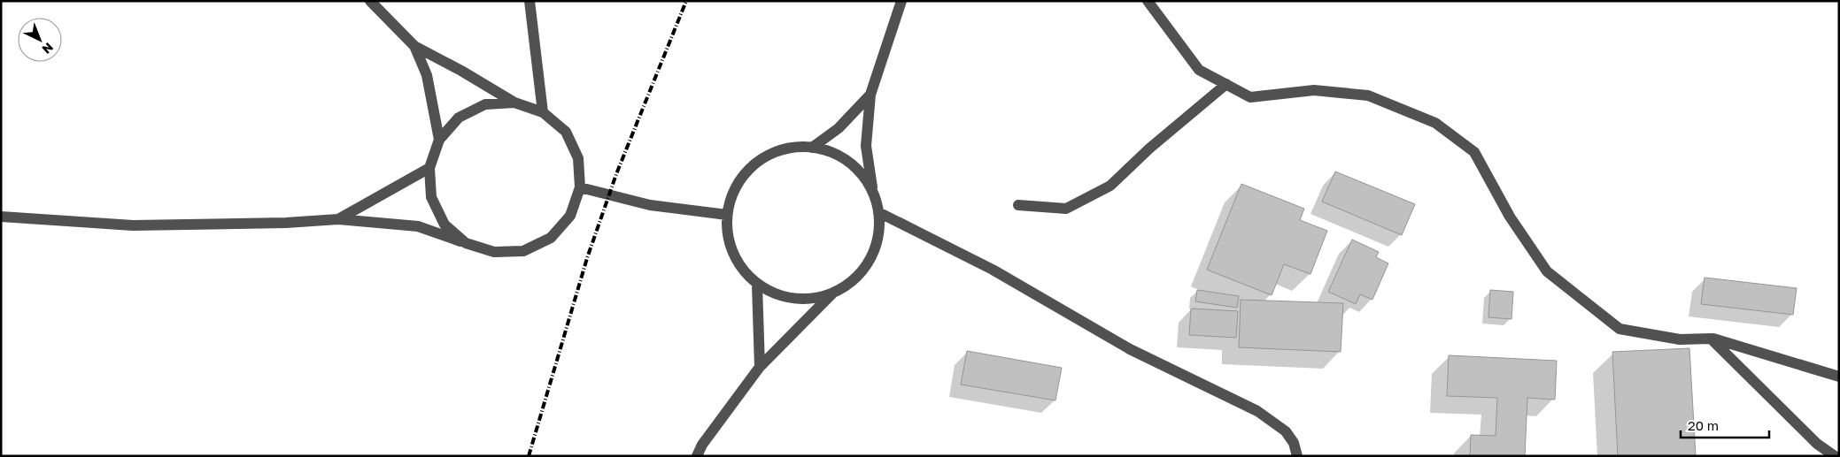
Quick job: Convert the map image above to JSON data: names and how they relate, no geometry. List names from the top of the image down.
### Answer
{
  "scale_bar": "20 m",
  "north": "bottom right"
}
